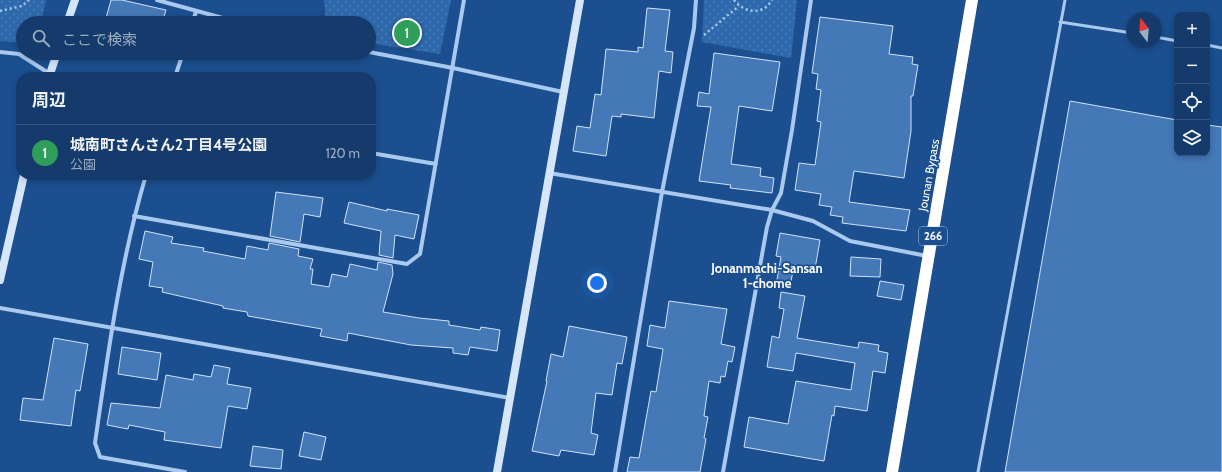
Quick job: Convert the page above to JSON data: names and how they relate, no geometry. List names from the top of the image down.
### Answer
{
  "streets": {
    "highway": ["Jounan Bypass", "266"]
  },
  "districts": ["Jonanmachi-Sansan 1-chome"],
  "north": "top",
  "page": {
    "map_buttons": ["+", "−"],
    "search": "ここで検索",
    "pins": "1",
    "heading": "周辺",
    "list": [
      {
        "mark": "1",
        "name": "城南町さんさん2丁目4号公園",
        "note": "公園",
        "value": "120 m"
      }
    ]
  }
}
